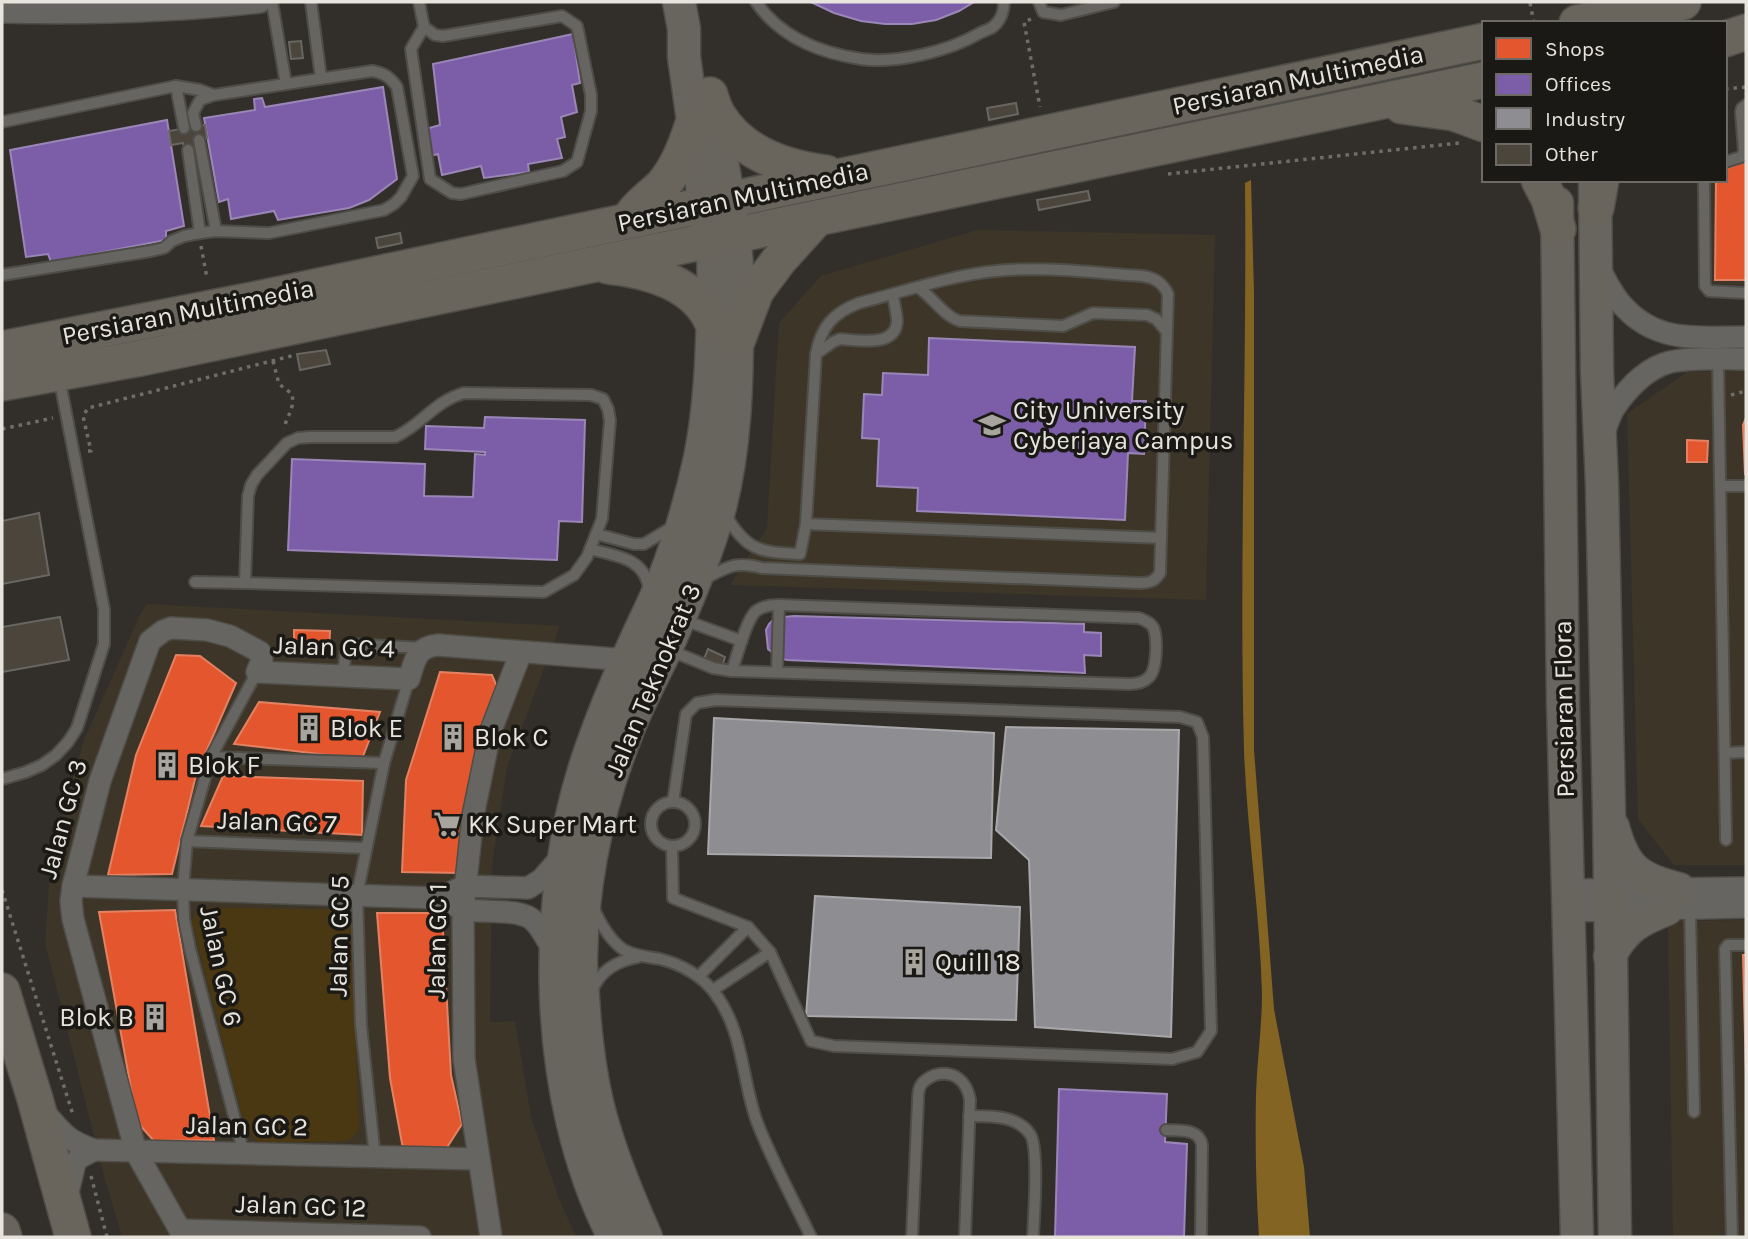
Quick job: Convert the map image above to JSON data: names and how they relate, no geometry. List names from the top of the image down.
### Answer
{
  "streets": {
    "main road": ["Persiaran Multimedia", "Jalan Teknokrat 3", "Persiaran Flora"],
    "street": [
      "Jalan GC 4",
      "Jalan GC 3",
      "Jalan GC 1",
      "Jalan GC 2",
      "Jalan GC 12"
    ],
    "lane": ["Jalan GC 7", "Jalan GC 5", "Jalan GC 6"]
  },
  "crossings": [
    ["Persiaran Multimedia", "Jalan Teknokrat 3"],
    ["Jalan GC 4", "Jalan GC 3"],
    ["Jalan GC 4", "Jalan GC 5"],
    ["Jalan GC 4", "Jalan GC 6"],
    ["Jalan GC 3", "Jalan GC 6"],
    ["Jalan GC 3", "Jalan GC 2"],
    ["Jalan GC 3", "Jalan GC 12"],
    ["Jalan GC 7", "Jalan GC 5"],
    ["Jalan GC 7", "Jalan GC 6"],
    ["Jalan GC 5", "Jalan GC 2"],
    ["Jalan GC 1", "Jalan GC 2"],
    ["Jalan GC 6", "Jalan GC 2"]
  ],
  "places": {
    "school or university": ["City University Cyberjaya Campus"],
    "building": [
      "Blok E",
      "Blok C",
      "Blok F",
      "Quill 18",
      "Blok B"
    ],
    "supermarket": ["KK Super Mart"]
  },
  "legend": [
    "Shops",
    "Offices",
    "Industry",
    "Other"
  ]
}
